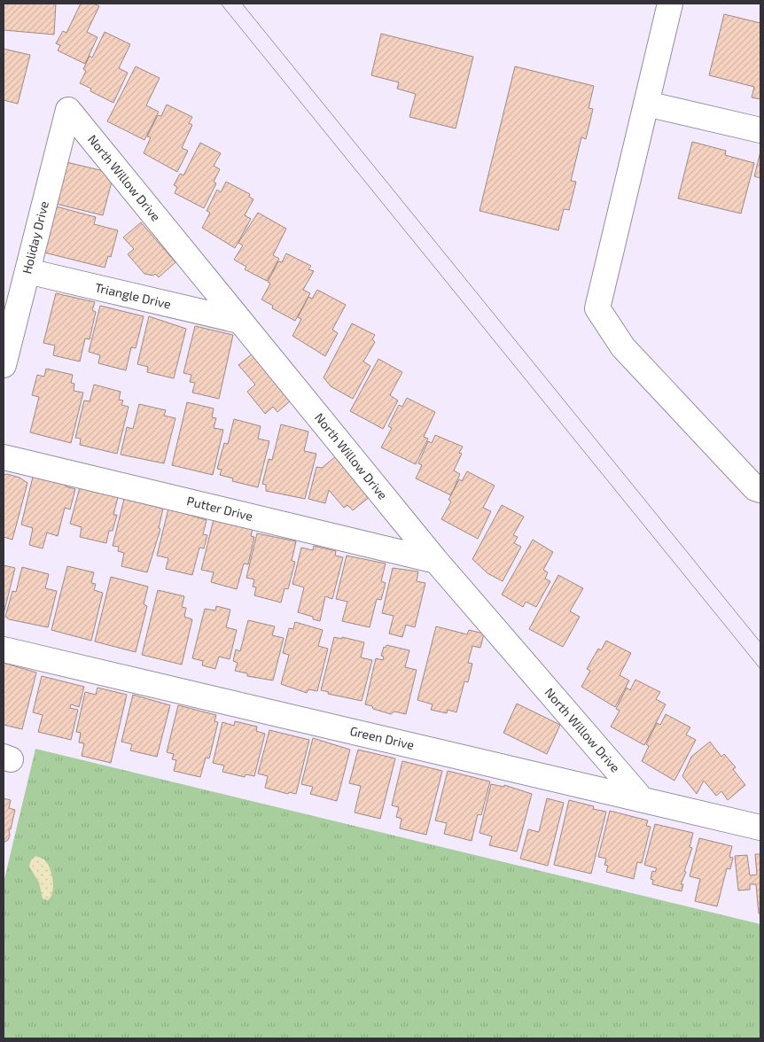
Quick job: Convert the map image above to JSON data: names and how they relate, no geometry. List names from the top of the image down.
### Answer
{
  "streets": {
    "street": [
      "North Willow Drive",
      "Holiday Drive",
      "Triangle Drive",
      "Putter Drive",
      "Green Drive"
    ]
  },
  "crossings": [
    ["North Willow Drive", "Holiday Drive"],
    ["North Willow Drive", "Triangle Drive"],
    ["North Willow Drive", "Putter Drive"],
    ["North Willow Drive", "Green Drive"],
    ["Holiday Drive", "Triangle Drive"]
  ]
}
